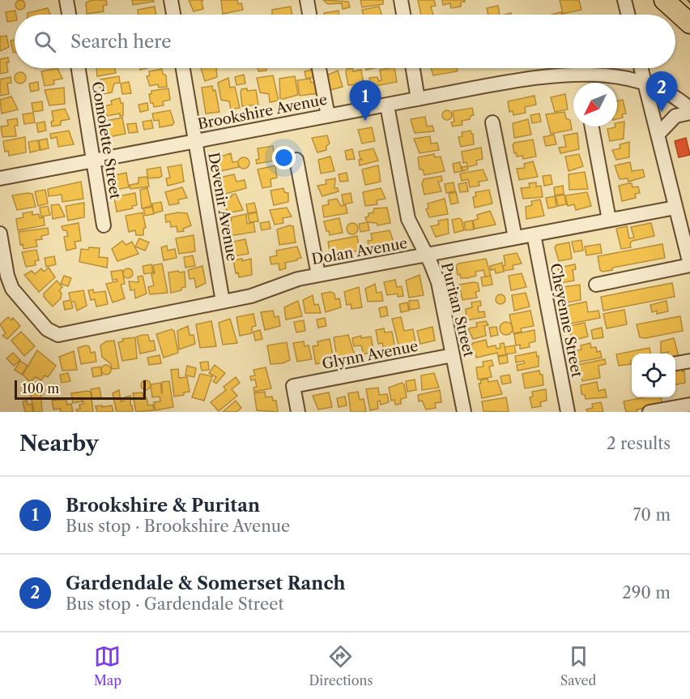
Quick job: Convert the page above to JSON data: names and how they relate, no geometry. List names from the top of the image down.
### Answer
{
  "streets": {
    "street": [
      "Brookshire Avenue",
      "Comolette Street",
      "Devenir Avenue",
      "Dolan Avenue",
      "Puritan Street",
      "Cheyenne Street",
      "Glynn Avenue"
    ]
  },
  "crossings": [
    ["Brookshire Avenue", "Comolette Street"],
    ["Brookshire Avenue", "Devenir Avenue"],
    ["Brookshire Avenue", "Puritan Street"],
    ["Devenir Avenue", "Dolan Avenue"],
    ["Dolan Avenue", "Puritan Street"],
    ["Dolan Avenue", "Cheyenne Street"],
    ["Puritan Street", "Glynn Avenue"]
  ],
  "scale_bar": "100 m",
  "north": "bottom left",
  "page": {
    "search": "Search here",
    "pins": ["2", "1"],
    "scale": "100 m",
    "heading": ["Nearby", "2 results"],
    "list": [
      {
        "mark": "1",
        "name": "Brookshire & Puritan",
        "note": "Bus stop · Brookshire Avenue",
        "value": "70 m"
      },
      {
        "mark": "2",
        "name": "Gardendale & Somerset Ranch",
        "note": "Bus stop · Gardendale Street",
        "value": "290 m"
      }
    ],
    "nav": ["Map", "Directions", "Saved"]
  }
}
